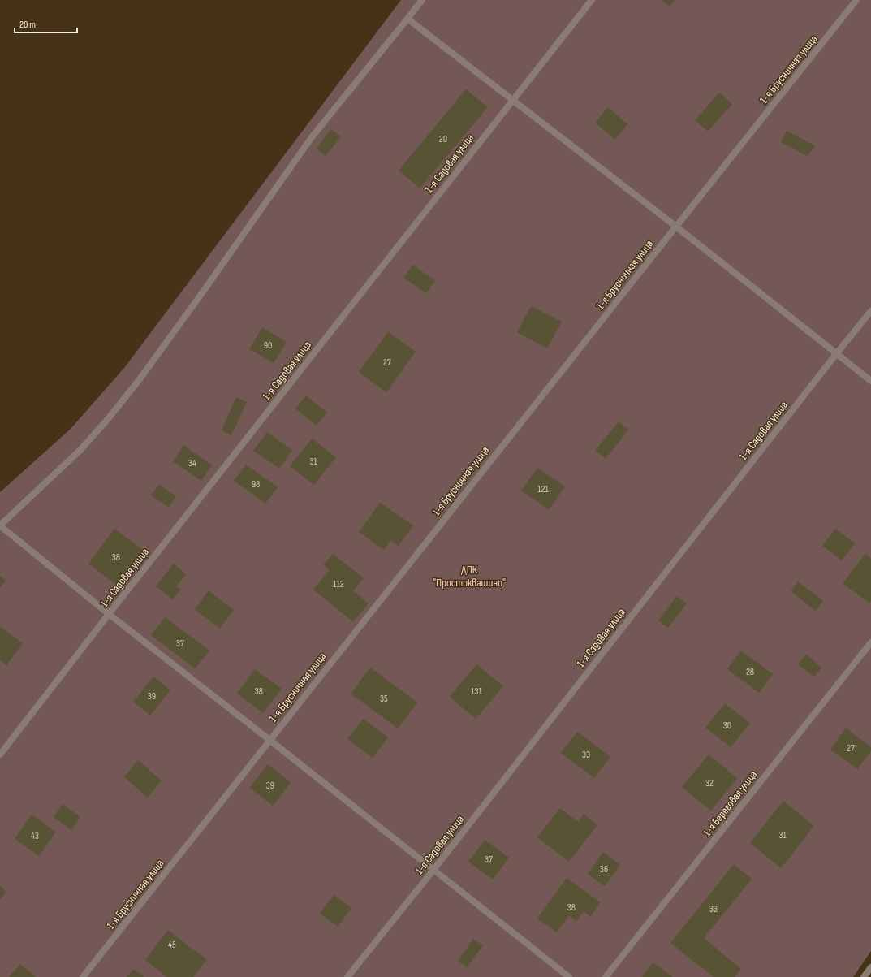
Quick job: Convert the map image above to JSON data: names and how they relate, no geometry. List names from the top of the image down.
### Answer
{
  "streets": {
    "street": ["1-я Брусничная улица", "1-я Садовая улица", "1-я Береговая улица"]
  },
  "parks": ["ДПК \"Простоквашино\""],
  "house_numbers": [
    "20",
    "90",
    "27",
    "31",
    "34",
    "98",
    "121",
    "38",
    "112",
    "37",
    "28",
    "38",
    "131",
    "39",
    "35",
    "30",
    "27",
    "33",
    "32",
    "39",
    "31",
    "43",
    "37",
    "36",
    "38",
    "33",
    "45"
  ],
  "scale_bar": "20 m"
}
